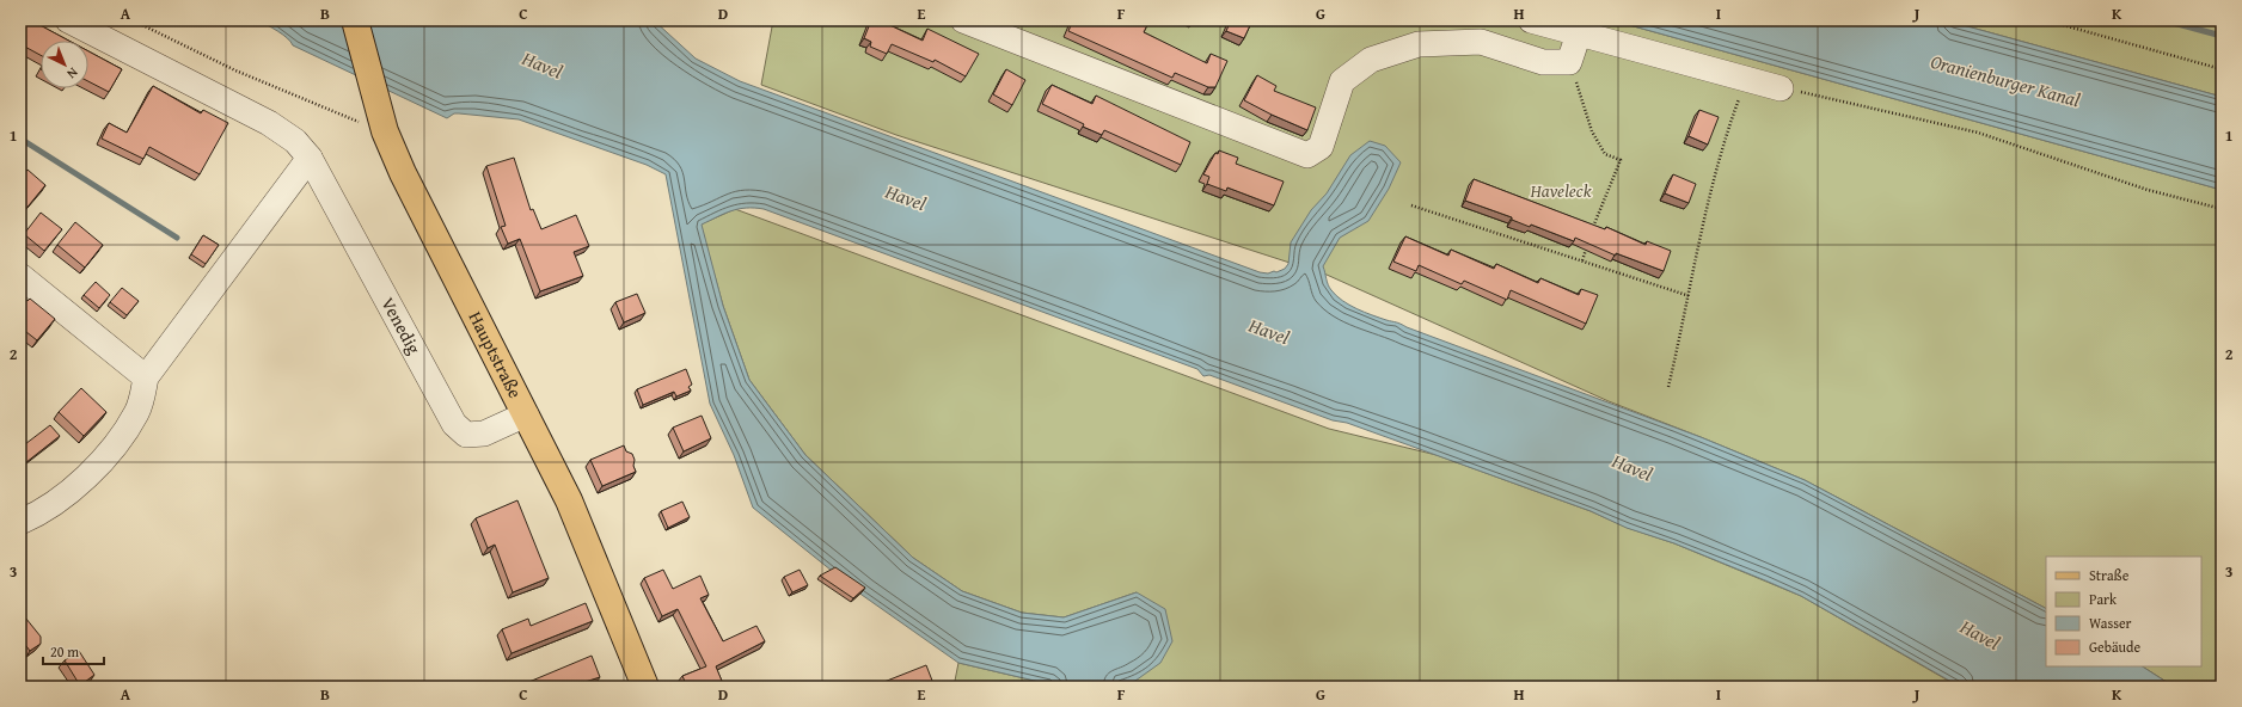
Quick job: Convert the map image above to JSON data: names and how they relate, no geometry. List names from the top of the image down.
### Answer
{
  "streets": {
    "main road": ["Hauptstraße"],
    "street": ["Venedig"]
  },
  "crossings": [
    ["Venedig", "Hauptstraße"]
  ],
  "water": ["Havel", "Oranienburger Kanal"],
  "parks": ["Haveleck"],
  "legend": [
    "Straße",
    "Park",
    "Wasser",
    "Gebäude"
  ],
  "scale_bar": "20 m",
  "north": "bottom right",
  "grid": {
    "columns": [
      "A",
      "B",
      "C",
      "D",
      "E",
      "F",
      "G",
      "H",
      "I",
      "J",
      "K"
    ],
    "rows": ["1", "2", "3"]
  }
}
